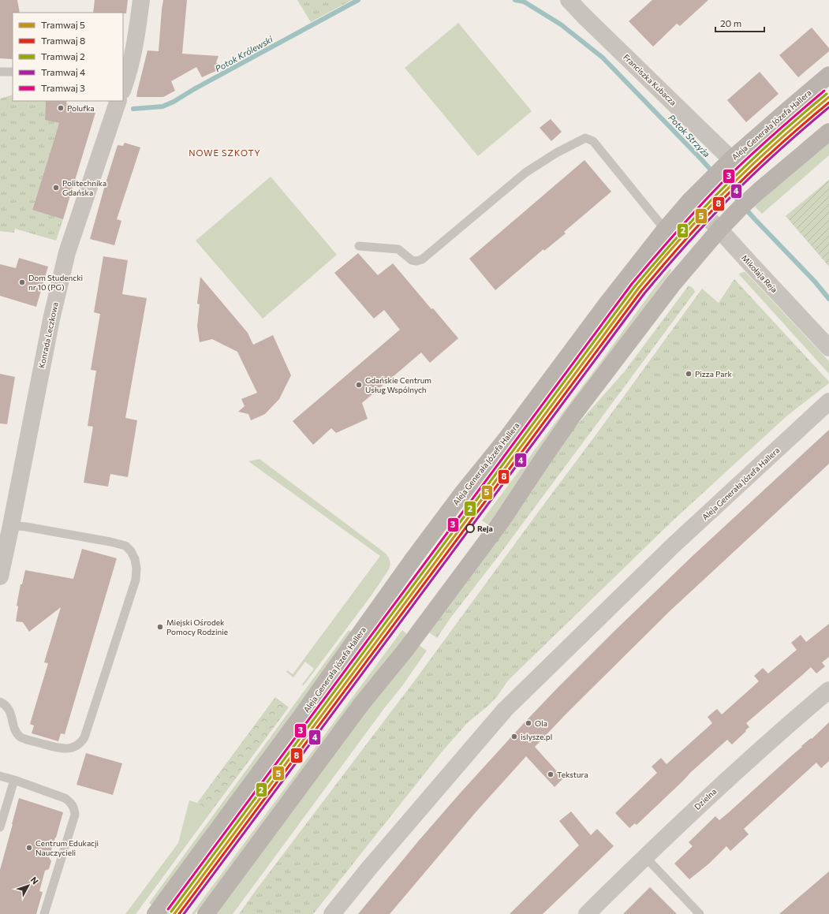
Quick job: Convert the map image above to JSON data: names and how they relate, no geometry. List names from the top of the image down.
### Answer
{
  "streets": {
    "main road": ["Aleja Generała Józefa Hallera"],
    "street": [
      "Franciszka Kubacza",
      "Mikołaja Reja",
      "Konrada Leczkowa",
      "Dzielna"
    ]
  },
  "crossings": [
    ["Franciszka Kubacza", "Aleja Generała Józefa Hallera"],
    ["Aleja Generała Józefa Hallera", "Mikołaja Reja"]
  ],
  "districts": ["NOWE SZKOTY"],
  "water": ["Potok Królewski", "Potok Strzyża"],
  "places": [
    "Polufka",
    "Politechnika Gdańska",
    "Dom Studencki nr 10 (PG)",
    "Pizza Park",
    "Gdańskie Centrum Usług Wspólnych",
    "Reja",
    "Miejski Ośrodek Pomocy Rodzinie",
    "Ola",
    "islysze.pl",
    "Tekstura",
    "Centrum Edukacji Nauczycieli"
  ],
  "lines": [
    "tram line 3",
    "tram line 2",
    "tram line 5",
    "tram line 8",
    "tram line 4"
  ],
  "legend": [
    "Tramwaj 5",
    "Tramwaj 8",
    "Tramwaj 2",
    "Tramwaj 4",
    "Tramwaj 3"
  ],
  "scale_bar": "20 m",
  "north": "top right"
}
